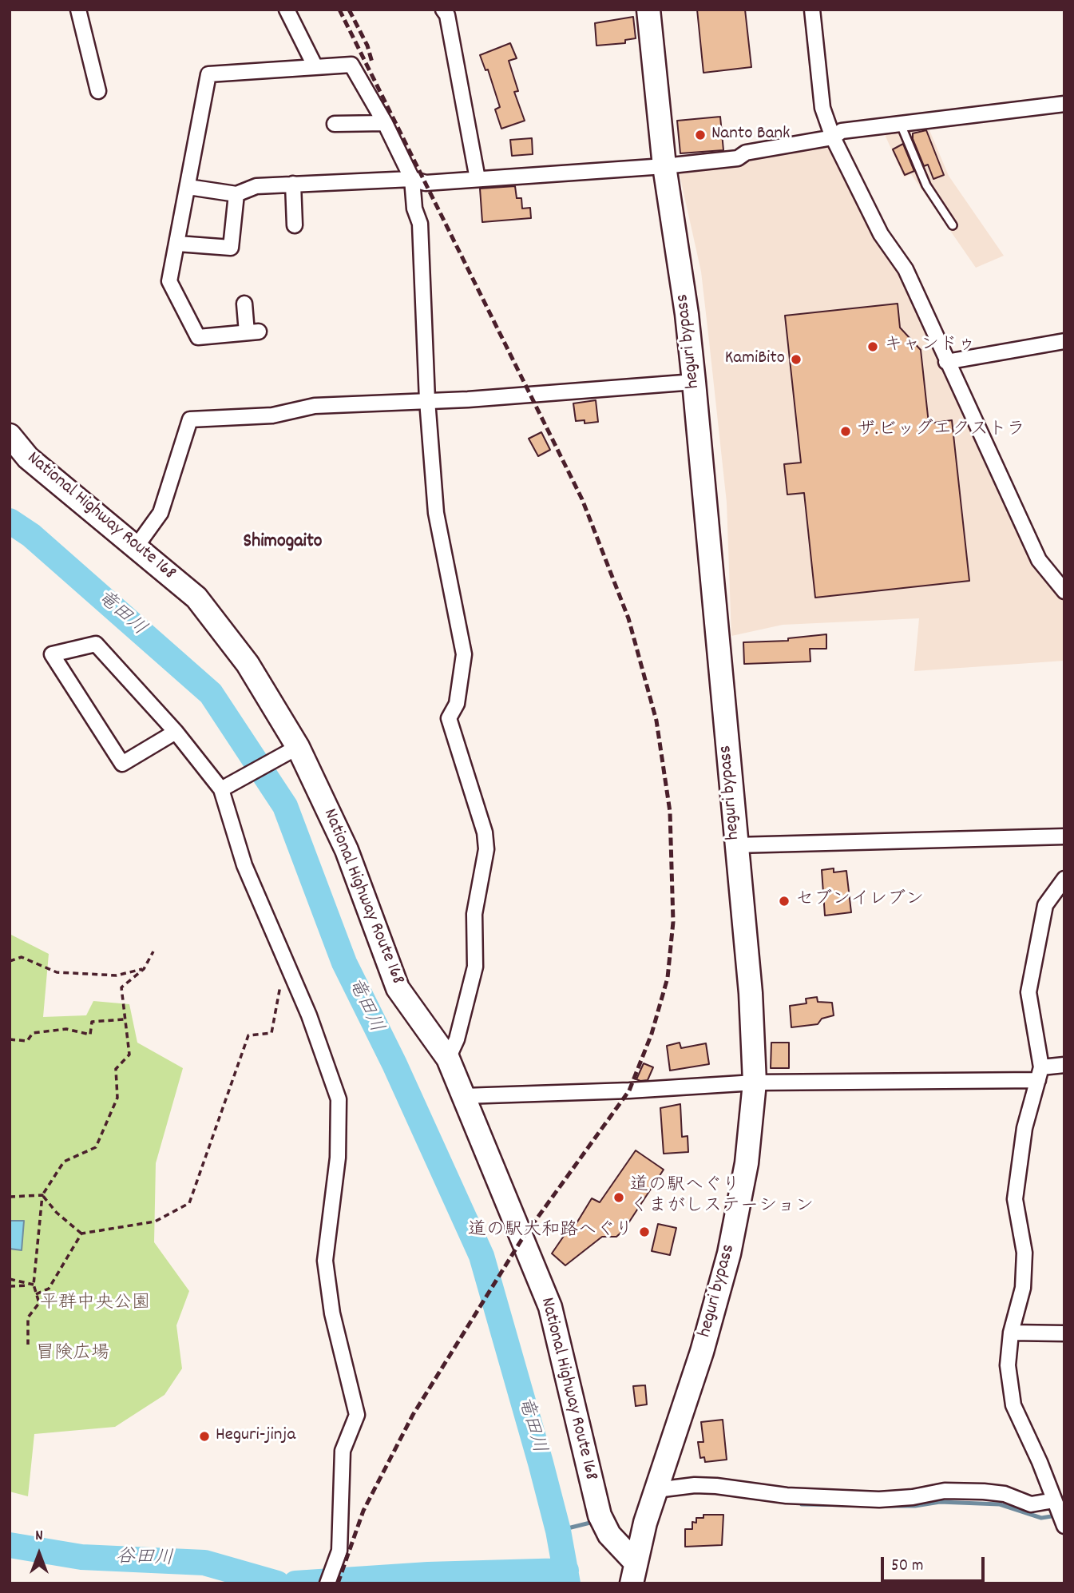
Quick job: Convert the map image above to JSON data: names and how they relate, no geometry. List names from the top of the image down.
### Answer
{
  "streets": {
    "highway": ["heguri bypass", "National Highway Route 168"]
  },
  "crossings": [
    ["heguri bypass", "National Highway Route 168"]
  ],
  "districts": ["Shimogaito"],
  "water": ["竜田川", "谷田川"],
  "parks": ["平群中央公園", "冒険広場"],
  "places": [
    "Nanto Bank",
    "キャンドゥ",
    "KamiBito",
    "ザ.ビッグエクストラ",
    "セブンイレブン",
    "道の駅へぐり くまがしステーション",
    "道の駅大和路へぐり",
    "Heguri-jinja"
  ],
  "scale_bar": "50 m",
  "north": "top"
}
